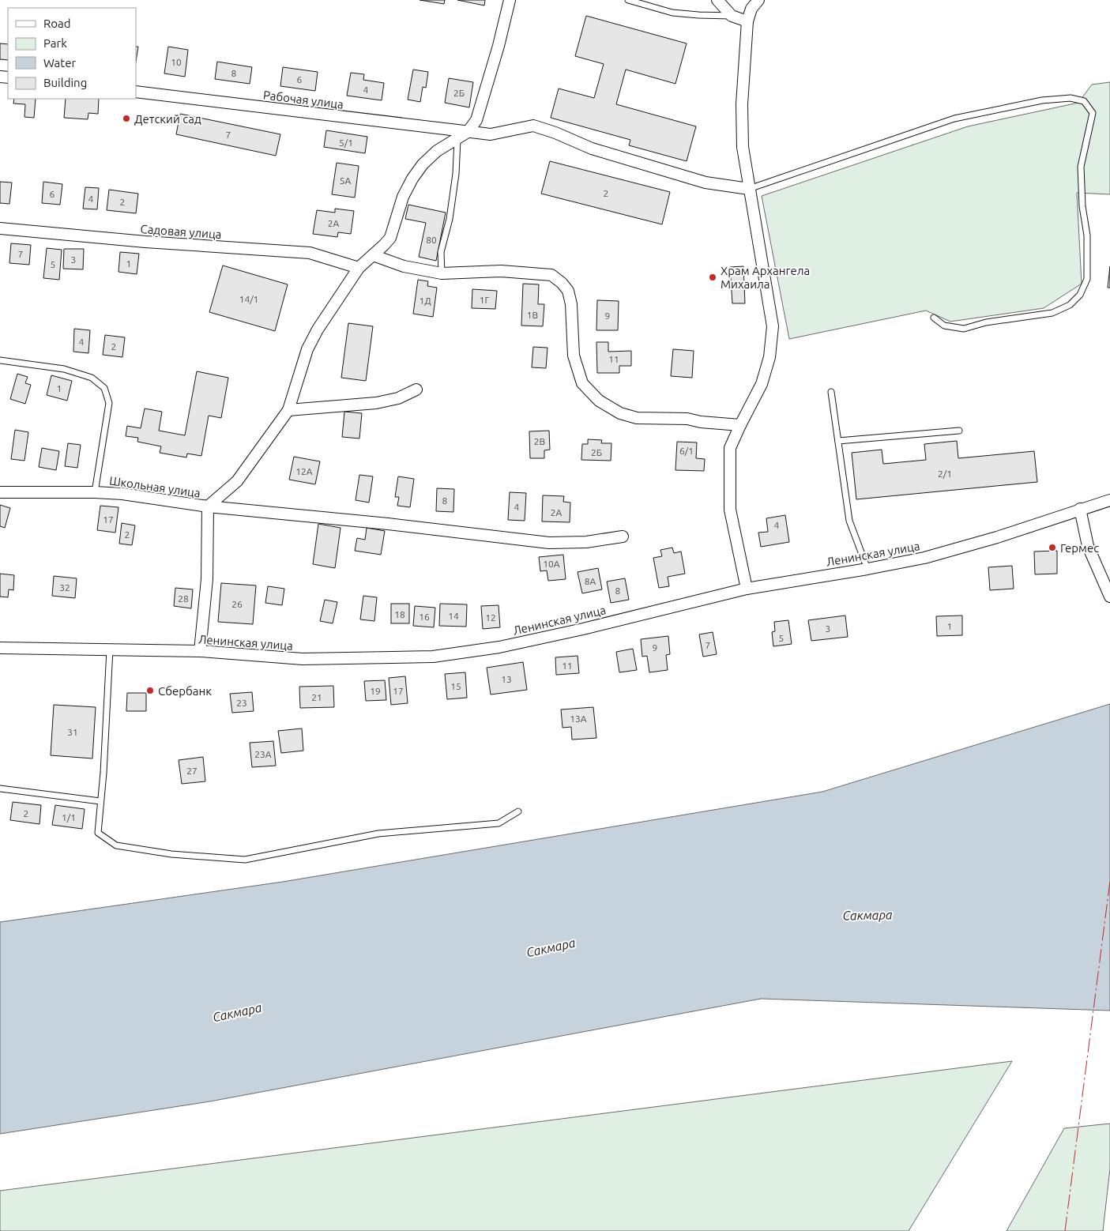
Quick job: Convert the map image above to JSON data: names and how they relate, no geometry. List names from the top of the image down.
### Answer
{
  "streets": {
    "street": [
      "Рабочая улица",
      "Садовая улица",
      "Школьная улица",
      "Ленинская улица"
    ]
  },
  "crossings": [
    ["Школьная улица", "Ленинская улица"]
  ],
  "water": ["Сакмара"],
  "places": [
    "Детский сад",
    "Храм Архангела Михаила",
    "Гермес",
    "Сбербанк"
  ],
  "house_numbers": [
    "10",
    "8",
    "6",
    "4",
    "2Б",
    "7",
    "5/1",
    "5А",
    "2",
    "6",
    "4",
    "2",
    "2А",
    "80",
    "7",
    "3",
    "1",
    "5",
    "14/1",
    "1Г",
    "1Д",
    "1В",
    "9",
    "4",
    "2",
    "11",
    "1",
    "2В",
    "6/1",
    "2Б",
    "12А",
    "2/1",
    "8",
    "4",
    "2А",
    "17",
    "4",
    "2",
    "10А",
    "8А",
    "32",
    "8",
    "28",
    "26",
    "18",
    "14",
    "16",
    "12",
    "1",
    "3",
    "5",
    "7",
    "9",
    "11",
    "13",
    "15",
    "19",
    "17",
    "21",
    "23",
    "13А",
    "31",
    "23А",
    "27",
    "2",
    "1/1"
  ],
  "legend": [
    "Road",
    "Park",
    "Water",
    "Building"
  ]
}
